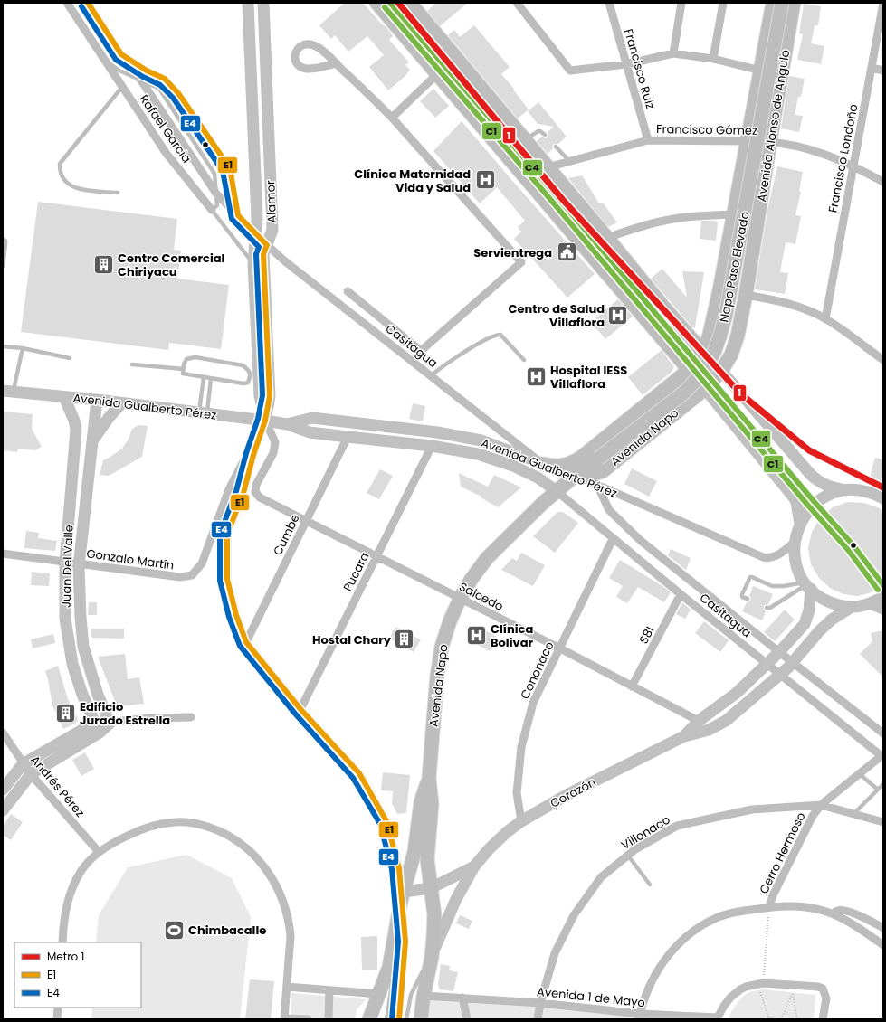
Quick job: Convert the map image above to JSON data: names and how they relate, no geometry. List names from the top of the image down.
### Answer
{
  "streets": {
    "main road": [
      "Avenida Alonso de Angulo",
      "Alamor",
      "Napo Paso Elevado",
      "Avenida Gualberto Pérez",
      "Avenida Napo",
      "Juan Del Valle",
      "Corazón"
    ],
    "street": [
      "Francisco Ruiz",
      "Rafael Garcia",
      "Francisco Gómez",
      "Francisco Londoño",
      "Casitagua",
      "Cumbe",
      "Gonzalo Martín",
      "Pucara",
      "Salcedo",
      "S8I",
      "Cononaco",
      "Andrés Pérez",
      "Villonaco",
      "Cerro Hermoso",
      "Avenida 1 de Mayo"
    ]
  },
  "crossings": [
    ["Francisco Ruiz", "Francisco Gómez"],
    ["Avenida Alonso de Angulo", "Francisco Gómez"],
    ["Avenida Alonso de Angulo", "Avenida Napo"],
    ["Francisco Gómez", "Francisco Londoño"],
    ["Alamor", "Casitagua"],
    ["Alamor", "Avenida Gualberto Pérez"],
    ["Alamor", "Gonzalo Martín"],
    ["Alamor", "Salcedo"],
    ["Napo Paso Elevado", "Avenida Gualberto Pérez"],
    ["Napo Paso Elevado", "Avenida Napo"],
    ["Casitagua", "Avenida Gualberto Pérez"],
    ["Casitagua", "Avenida Napo"],
    ["Casitagua", "S8I"],
    ["Casitagua", "Cononaco"],
    ["Casitagua", "Corazón"],
    ["Casitagua", "Cerro Hermoso"],
    ["Avenida Gualberto Pérez", "Avenida Napo"],
    ["Avenida Gualberto Pérez", "Cumbe"],
    ["Avenida Gualberto Pérez", "Gonzalo Martín"],
    ["Avenida Gualberto Pérez", "Juan Del Valle"],
    ["Avenida Gualberto Pérez", "Pucara"],
    ["Avenida Napo", "Salcedo"],
    ["Avenida Napo", "Corazón"],
    ["Avenida Napo", "Avenida 1 de Mayo"],
    ["Cumbe", "Salcedo"],
    ["Gonzalo Martín", "Juan Del Valle"],
    ["Pucara", "Salcedo"],
    ["Salcedo", "S8I"],
    ["Salcedo", "Cononaco"],
    ["Salcedo", "Corazón"],
    ["Cononaco", "Corazón"],
    ["Villonaco", "Cerro Hermoso"],
    ["Villonaco", "Avenida 1 de Mayo"]
  ],
  "places": {
    "hospital": [
      "Clínica Maternidad Vida y Salud",
      "Centro de Salud Villaflora",
      "Hospital IESS Villaflora",
      "Clínica Bolivar"
    ],
    "public building": ["Servientrega"],
    "building": ["Centro Comercial Chiriyacu", "Hostal Chary", "Edificio Jurado Estrella"],
    "sports": ["Chimbacalle"]
  },
  "lines": [
    "metro line 1",
    "transit line E1",
    "transit line C4",
    "transit line E4",
    "transit line C1"
  ],
  "legend": ["Metro 1", "E1", "E4"]
}
